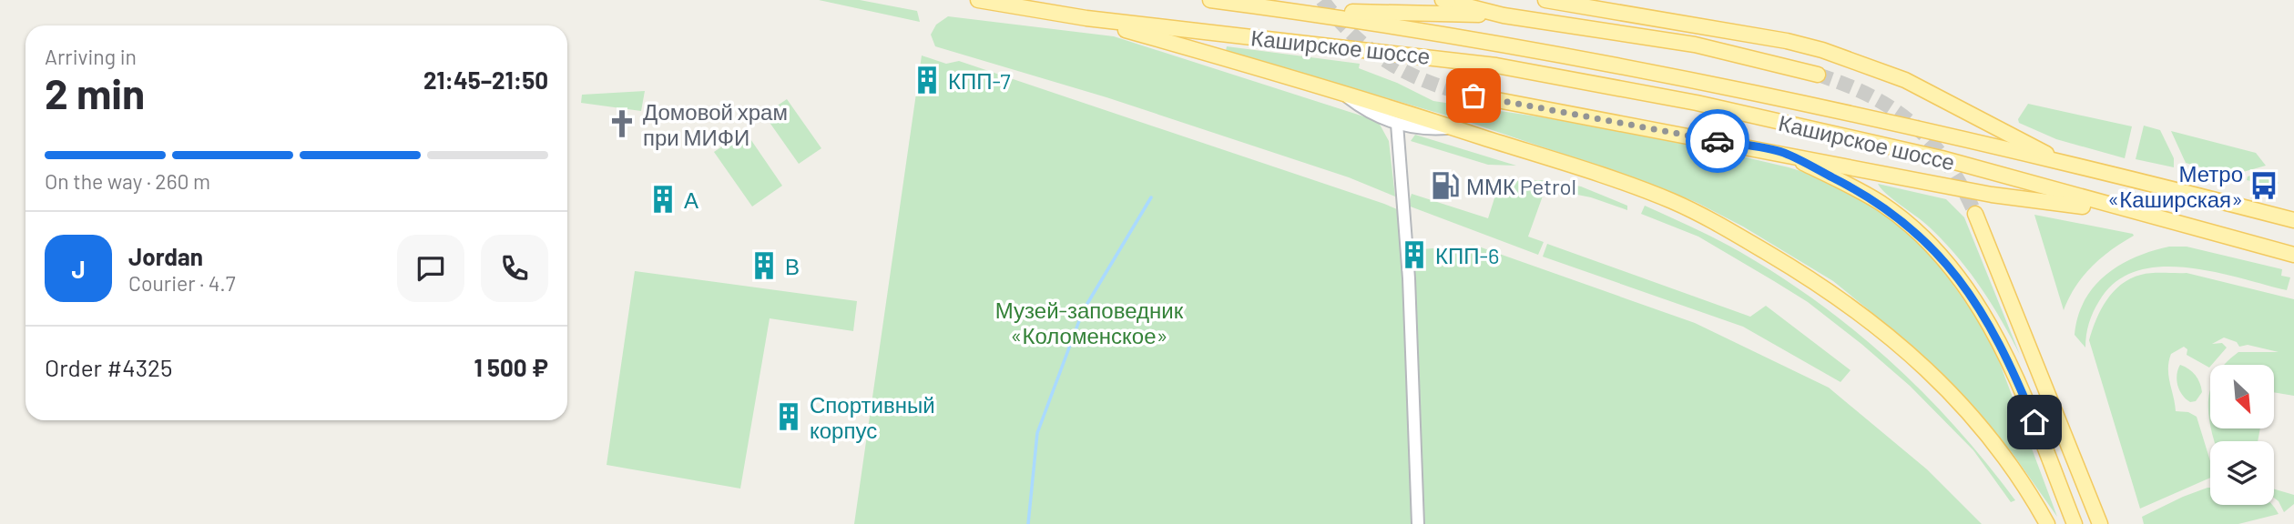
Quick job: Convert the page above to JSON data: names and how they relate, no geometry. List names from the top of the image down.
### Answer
{
  "streets": {
    "main road": ["Каширское шоссе"]
  },
  "parks": ["Музей-заповедник «Коломенское»"],
  "places": {
    "building": [
      "КПП-7",
      "А",
      "КПП-6",
      "В",
      "Спортивный корпус"
    ],
    "church": ["Домовой храм при МИФИ"],
    "fuel station": ["ММК Petrol"],
    "bus stop": ["Метро «Каширская»"]
  },
  "north": "bottom right",
  "page": {
    "heading": ["2 min", "Arriving in", "21:45–21:50"],
    "panel": [
      "Jordan",
      "Courier · 4.7",
      "Order #4325",
      "1 500 ₽"
    ],
    "bar": "On the way · 260 m",
    "round": "J"
  }
}
